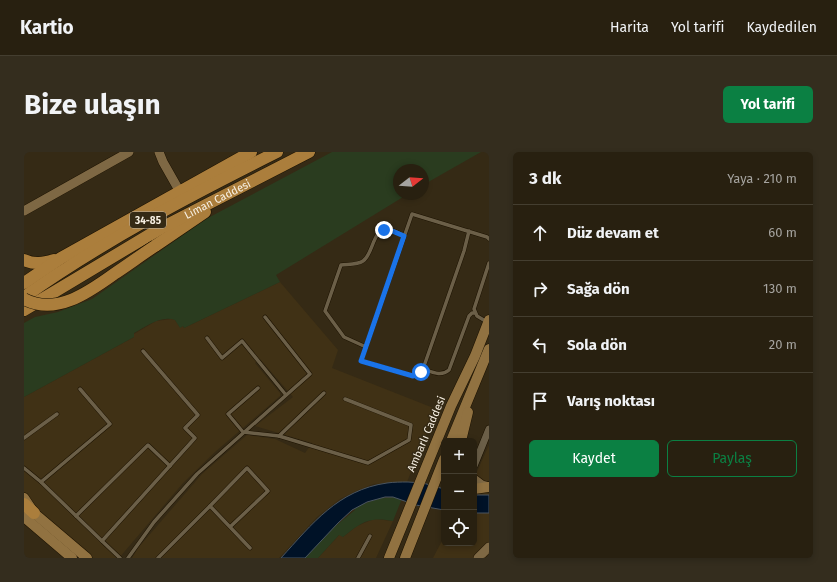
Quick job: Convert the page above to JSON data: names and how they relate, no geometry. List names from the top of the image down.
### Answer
{
  "streets": {
    "highway": ["Liman Caddesi", "34-85"],
    "main road": ["Ambarlı Caddesi"]
  },
  "north": "right",
  "page": {
    "header": "Kartio",
    "nav": ["Harita", "Yol tarifi", "Kaydedilen"],
    "buttons": [
      "Yol tarifi",
      ["Kaydet", "Paylaş"]
    ],
    "title": "Bize ulaşın",
    "heading": ["3 dk", "Yaya · 210 m"],
    "list": [
      ["Düz devam et", "60 m"],
      ["Sağa dön", "130 m"],
      ["Sola dön", "20 m"],
      "Varış noktası"
    ],
    "map_buttons": ["+", "−"]
  }
}
